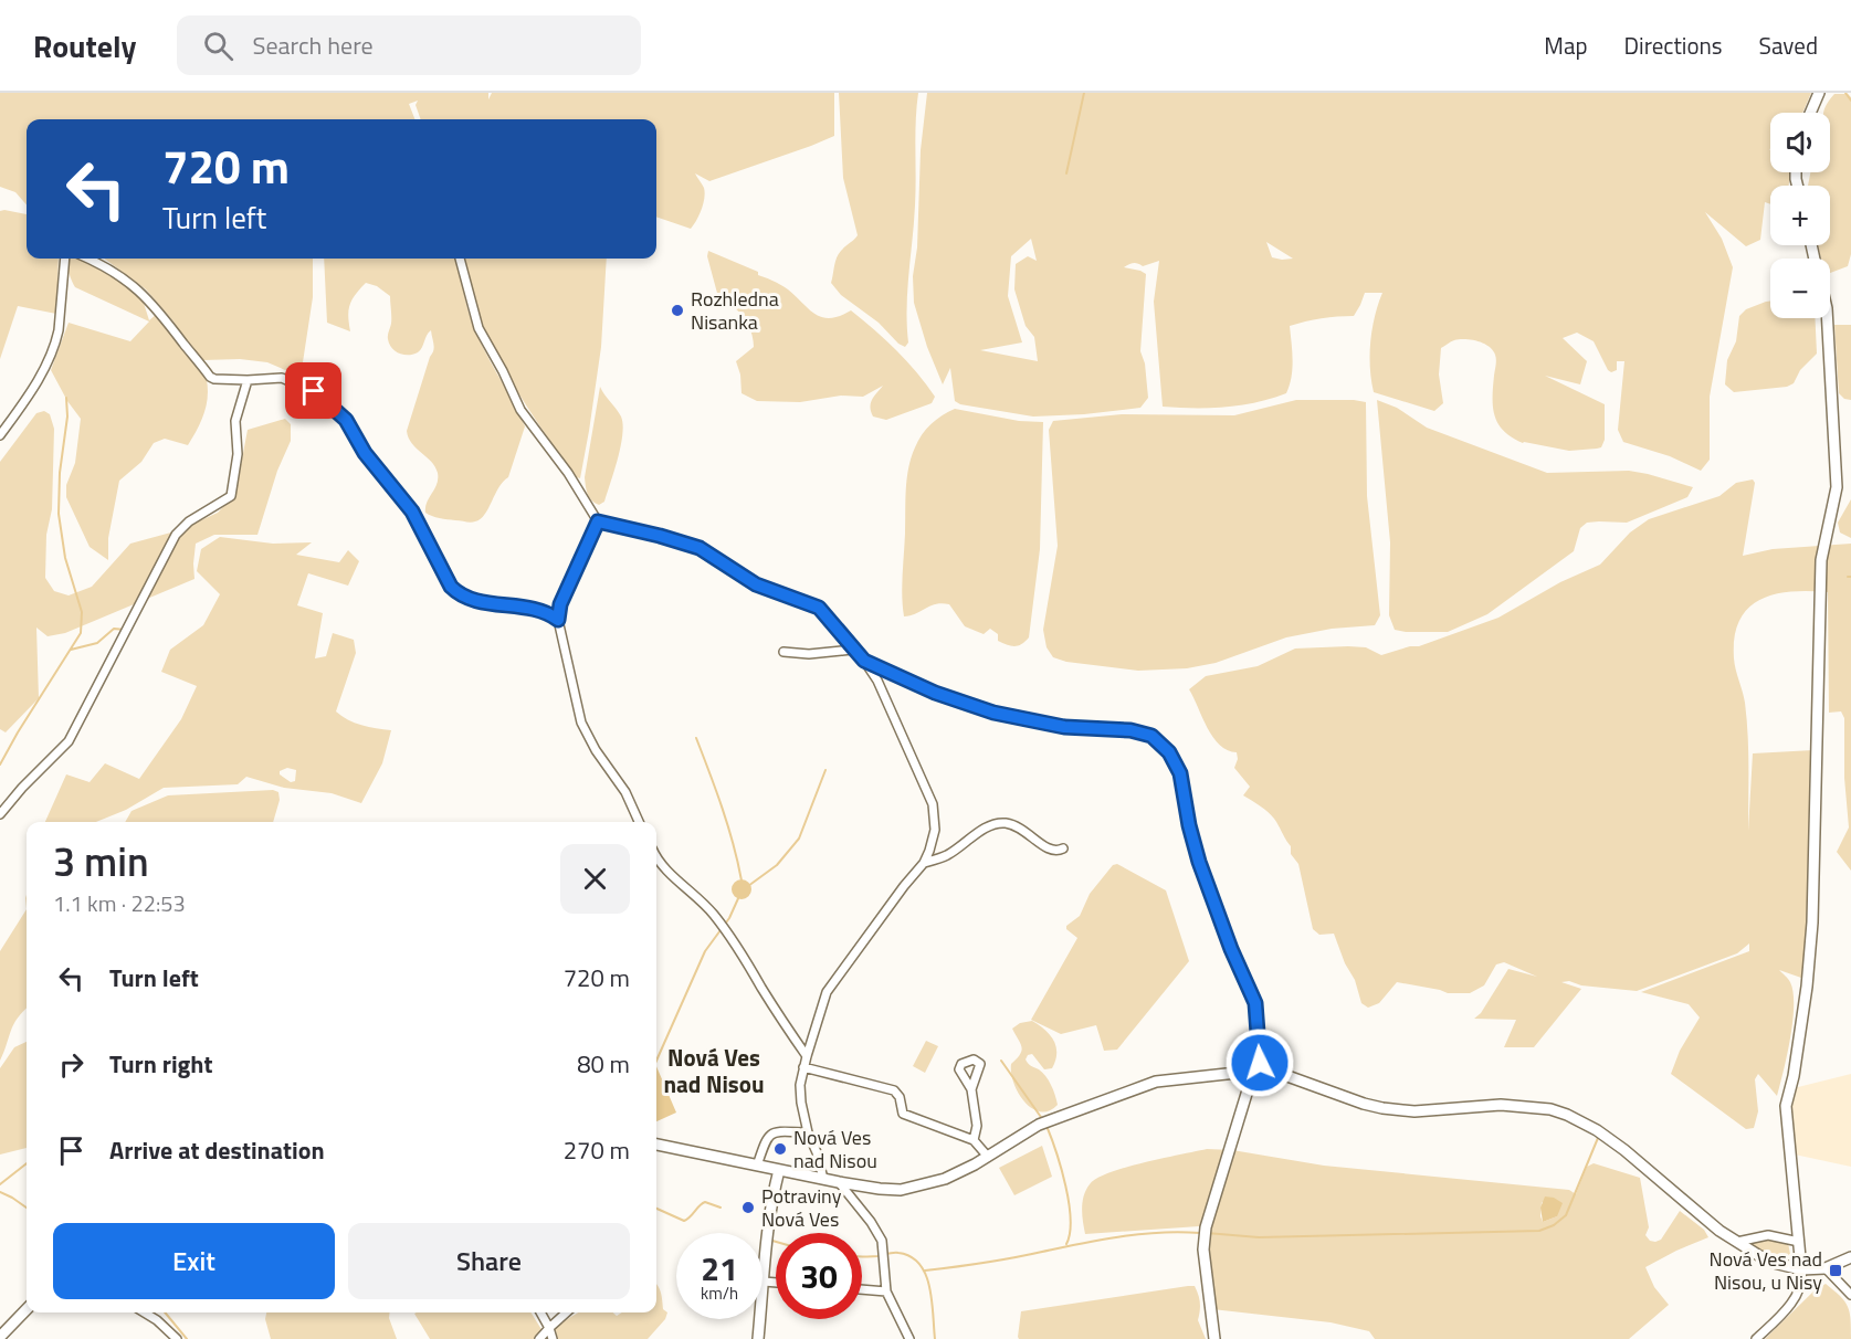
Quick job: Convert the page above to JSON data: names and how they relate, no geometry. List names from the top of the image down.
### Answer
{
  "districts": ["Nová Ves nad Nisou"],
  "places": {
    "other": ["Rozhledna Nisanka", "Nová Ves nad Nisou", "Potraviny Nová Ves"],
    "transit": ["Nová Ves nad Nisou, u Nisy"]
  },
  "page": {
    "header": "Routely",
    "search": "Search here",
    "nav": ["Map", "Directions", "Saved"],
    "map_buttons": ["+", "−"],
    "turn": ["720 m", "Turn left"],
    "heading": ["3 min", "1.1 km · 22:53"],
    "list": [
      {
        "name": "Turn left",
        "value": "720 m"
      },
      {
        "name": "Turn right",
        "value": "80 m"
      },
      {
        "name": "Arrive at destination",
        "value": "270 m"
      }
    ],
    "buttons": ["Exit", "Share"],
    "speed": "21 km/h",
    "limit": "30"
  }
}
